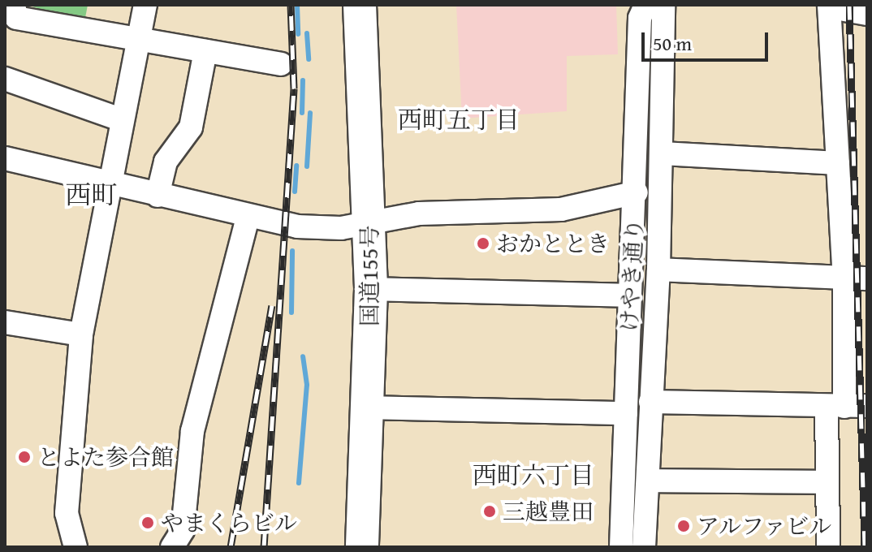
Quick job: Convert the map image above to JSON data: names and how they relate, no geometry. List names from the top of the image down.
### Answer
{
  "streets": {
    "highway": ["国道155号"],
    "street": ["けやき通り"]
  },
  "districts": ["西町五丁目", "西町", "西町六丁目"],
  "places": [
    "おかととき",
    "とよた参合館",
    "三越豊田",
    "やまくらビル",
    "アルファビル"
  ],
  "scale_bar": "50 m"
}
